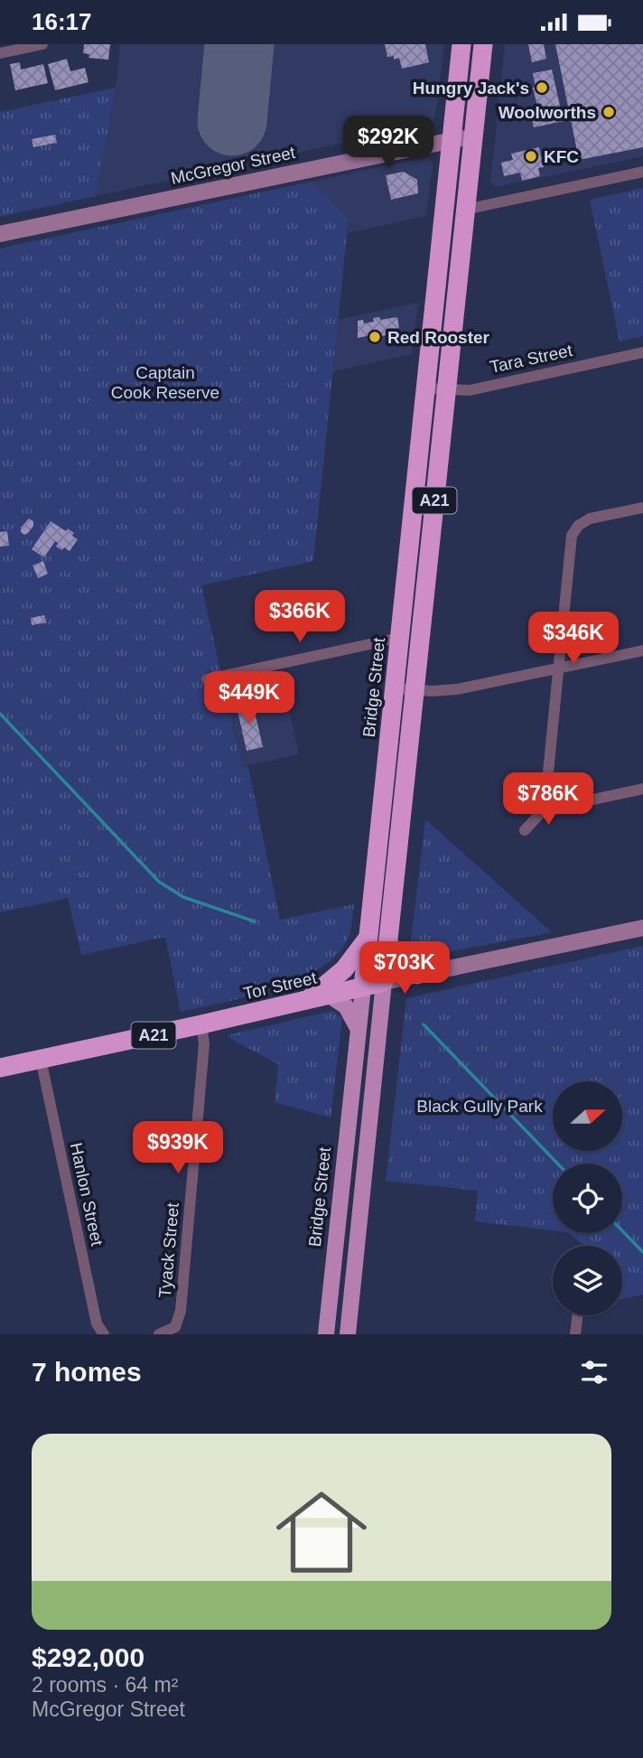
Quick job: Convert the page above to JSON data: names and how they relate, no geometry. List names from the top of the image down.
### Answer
{
  "streets": {
    "highway": ["A21", "Bridge Street", "Tor Street"],
    "street": [
      "McGregor Street",
      "Tara Street",
      "Hanlon Street",
      "Tyack Street"
    ]
  },
  "crossings": [
    ["McGregor Street", "A21"],
    ["McGregor Street", "Bridge Street"],
    ["Tara Street", "A21"],
    ["Tara Street", "Bridge Street"],
    ["A21", "Bridge Street"],
    ["A21", "Tor Street"],
    ["Bridge Street", "Tor Street"],
    ["Tor Street", "Hanlon Street"],
    ["Tor Street", "Tyack Street"]
  ],
  "parks": ["Captain Cook Reserve", "Black Gully Park"],
  "places": [
    "Hungry Jack's",
    "Woolworths",
    "KFC",
    "Red Rooster"
  ],
  "north": "right",
  "page": {
    "status": "16:17",
    "price": [
      "$292K",
      "$366K",
      "$346K",
      "$449K",
      "$786K",
      "$703K",
      "$939K"
    ],
    "heading": "7 homes",
    "list": [
      {
        "name": "$292,000",
        "note": "2 rooms · 64 m² · McGregor Street"
      }
    ]
  }
}
